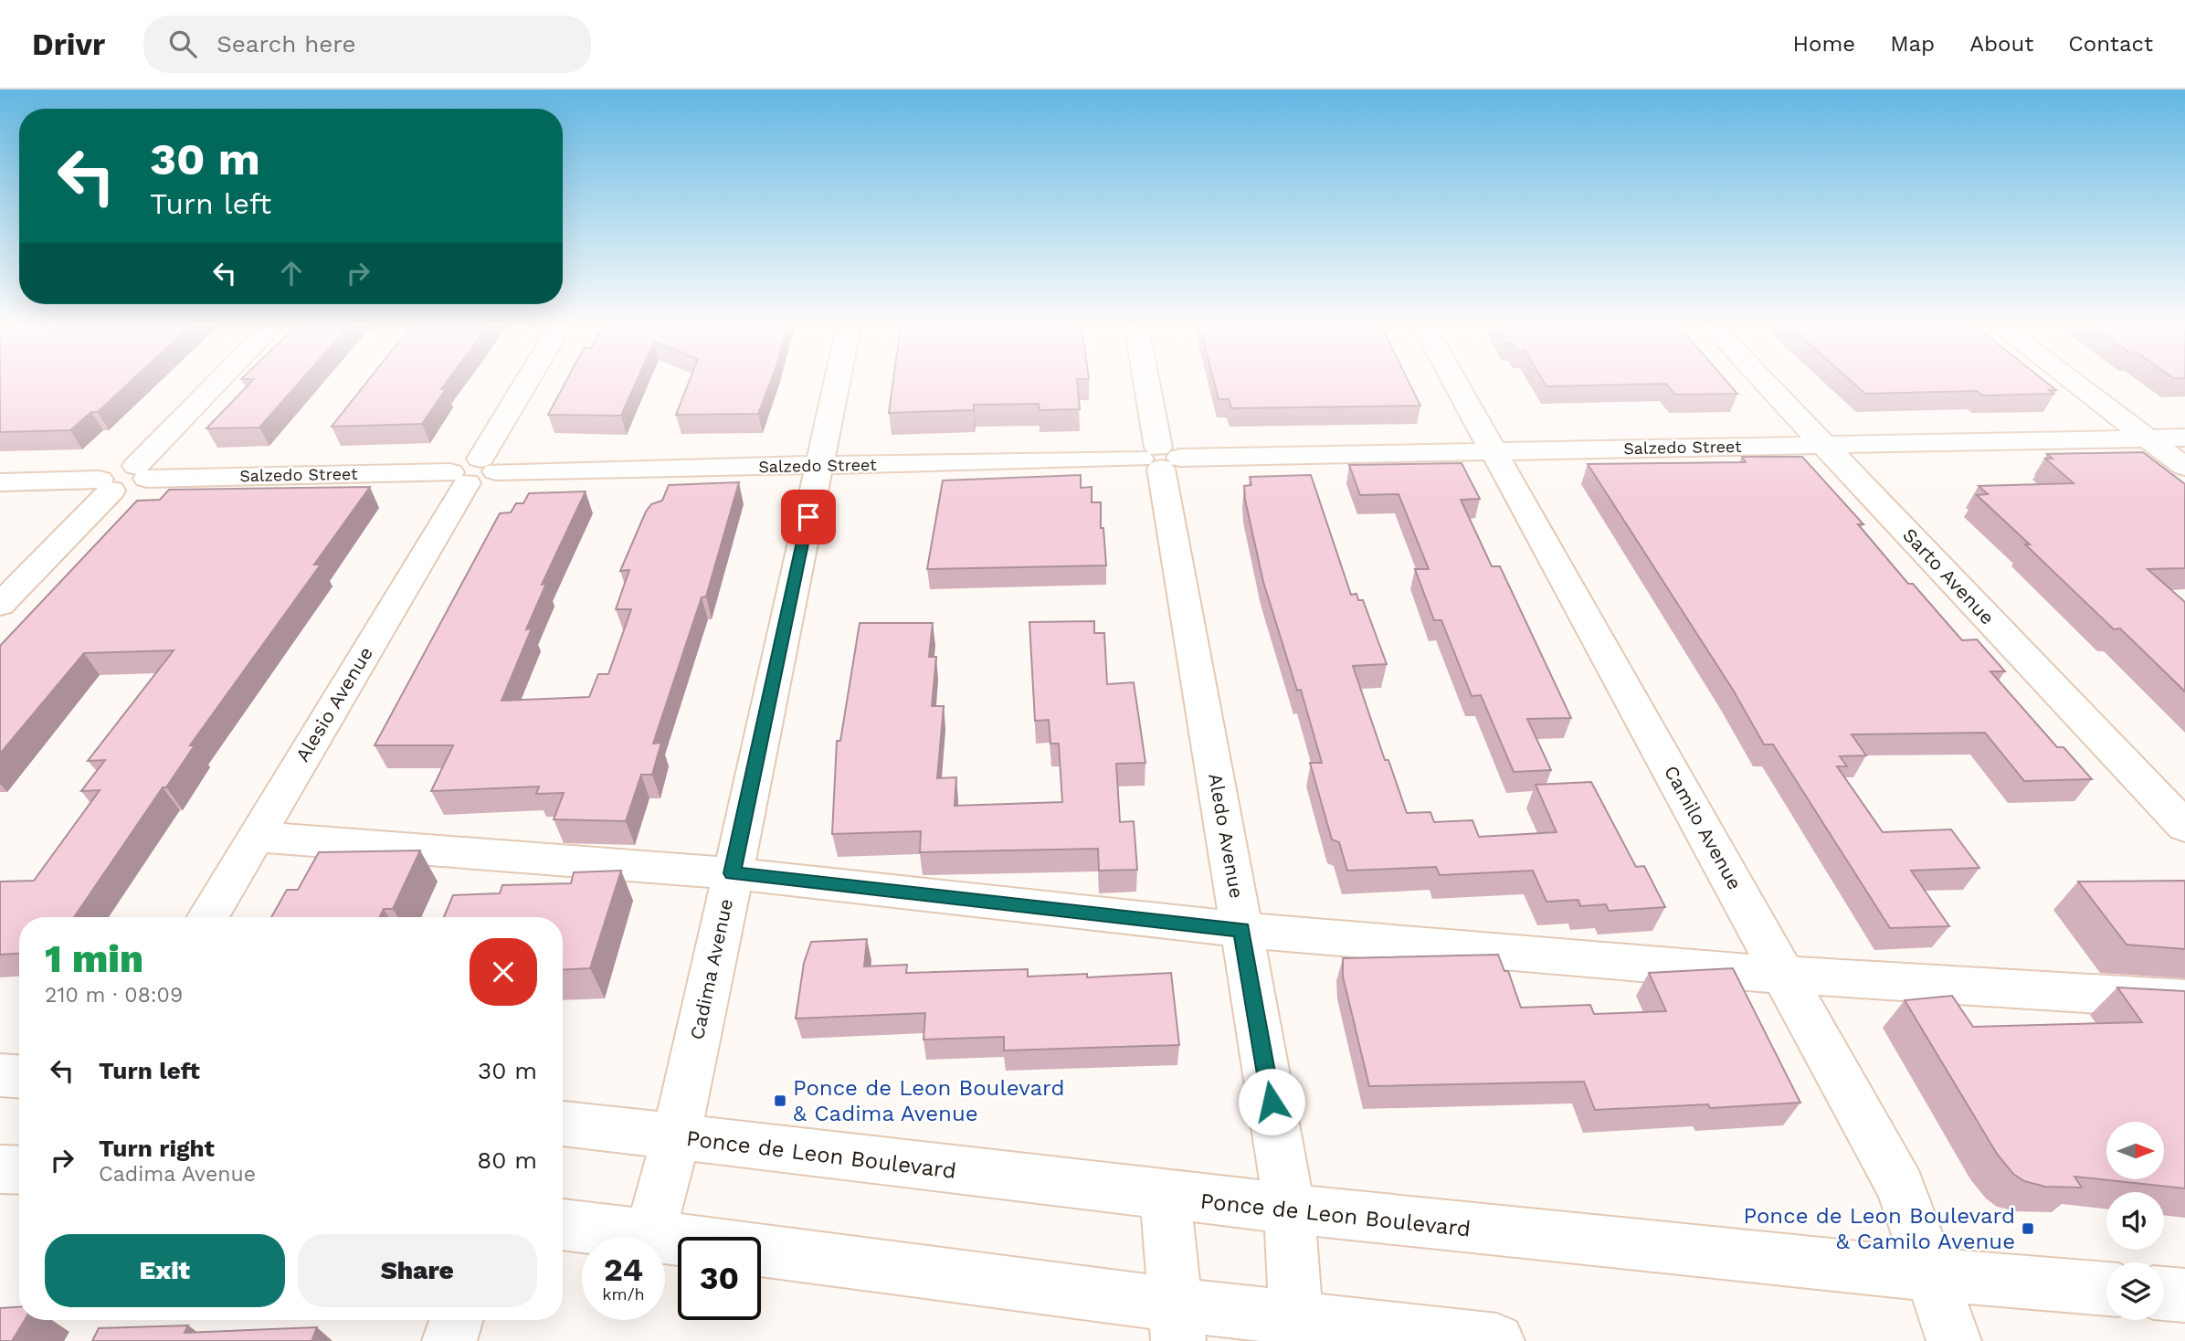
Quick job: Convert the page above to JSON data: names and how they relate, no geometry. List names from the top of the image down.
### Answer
{
  "streets": {
    "street": [
      "Salzedo Street",
      "Sarto Avenue",
      "Alesio Avenue",
      "Camilo Avenue",
      "Aledo Avenue",
      "Cadima Avenue",
      "Ponce de Leon Boulevard"
    ]
  },
  "crossings": [
    ["Salzedo Street", "Sarto Avenue"],
    ["Salzedo Street", "Alesio Avenue"],
    ["Salzedo Street", "Camilo Avenue"],
    ["Salzedo Street", "Aledo Avenue"],
    ["Salzedo Street", "Cadima Avenue"],
    ["Camilo Avenue", "Ponce de Leon Boulevard"],
    ["Aledo Avenue", "Ponce de Leon Boulevard"],
    ["Cadima Avenue", "Ponce de Leon Boulevard"]
  ],
  "places": {
    "transit": ["Ponce de Leon Boulevard & Cadima Avenue", "Ponce de Leon Boulevard & Camilo Avenue"]
  },
  "north": "right",
  "page": {
    "header": "Drivr",
    "search": "Search here",
    "nav": [
      "Home",
      "Map",
      "About",
      "Contact"
    ],
    "turn": ["30 m", "Turn left"],
    "heading": ["1 min", "210 m · 08:09"],
    "list": [
      {
        "name": "Turn left",
        "value": "30 m"
      },
      {
        "name": "Turn right",
        "note": "Cadima Avenue",
        "value": "80 m"
      }
    ],
    "buttons": ["Exit", "Share"],
    "speed": "24 km/h",
    "limit": "30"
  }
}
